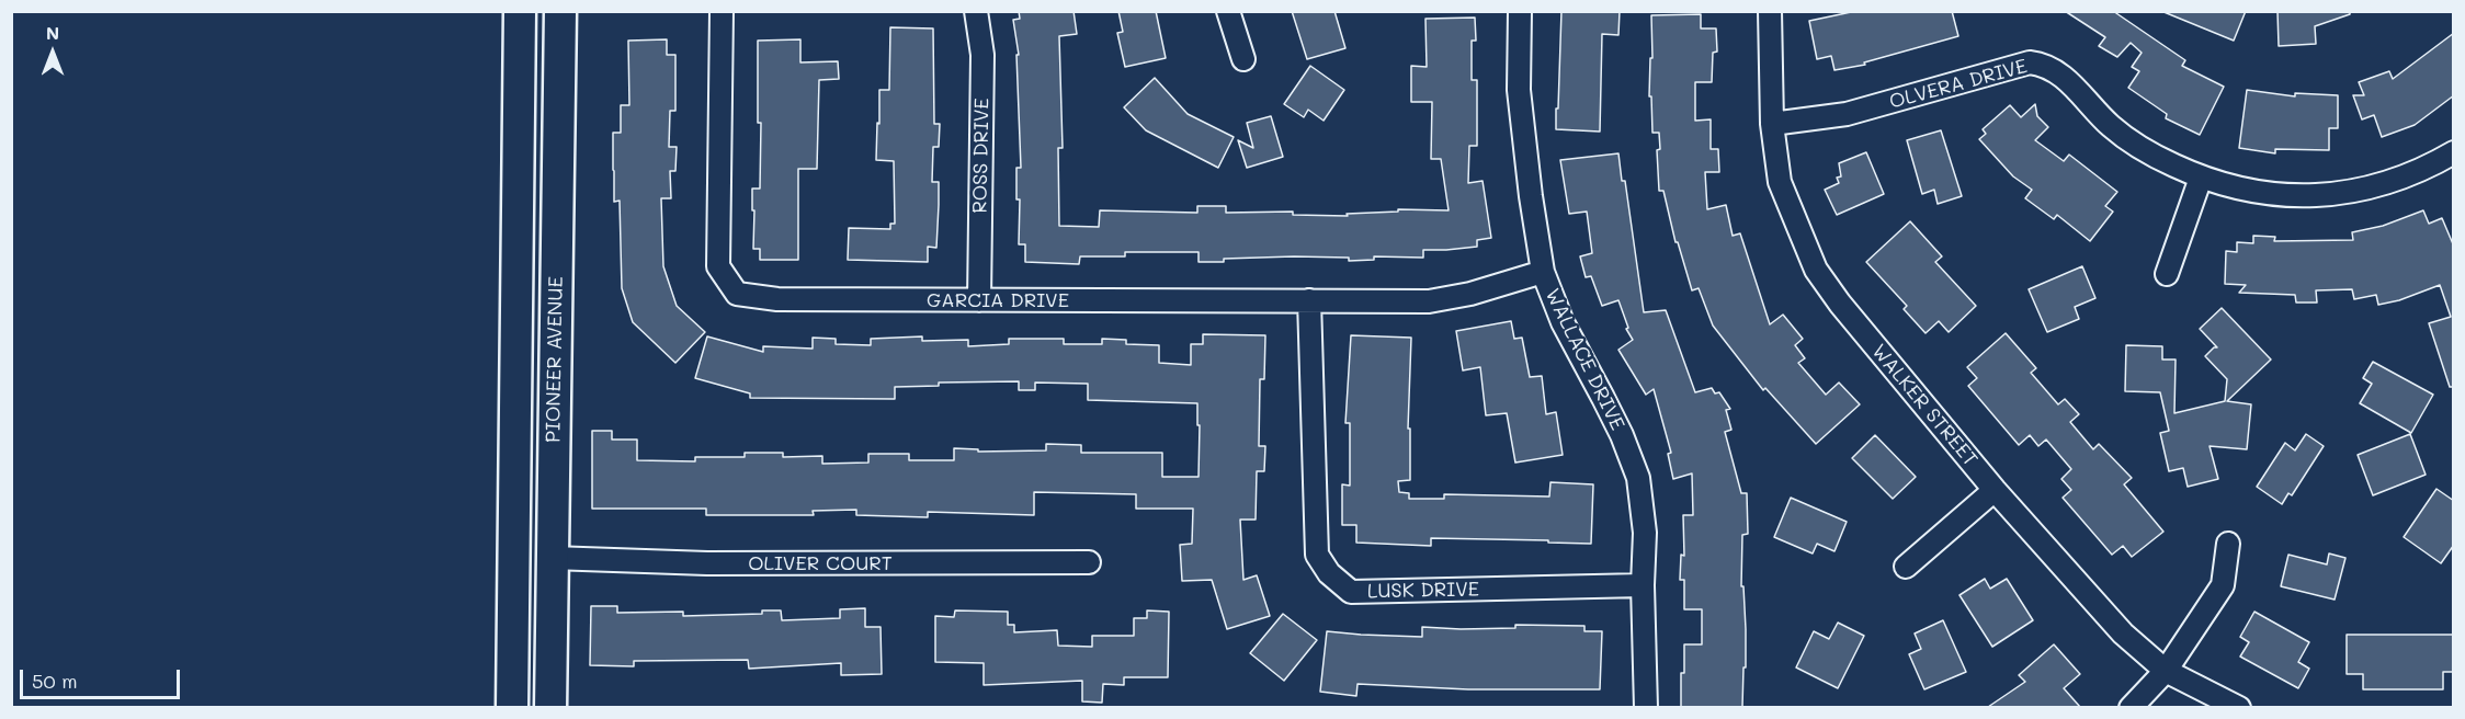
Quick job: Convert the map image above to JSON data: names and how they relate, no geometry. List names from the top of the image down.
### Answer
{
  "streets": {
    "main road": ["PIONEER AVENUE"],
    "street": [
      "OLVERA DRIVE",
      "ROSS DRIVE",
      "GARCIA DRIVE",
      "WALLACE DRIVE",
      "WALKER STREET",
      "OLIVER COURT",
      "LUSK DRIVE"
    ]
  },
  "crossings": [
    ["OLVERA DRIVE", "WALKER STREET"],
    ["ROSS DRIVE", "GARCIA DRIVE"],
    ["GARCIA DRIVE", "WALLACE DRIVE"],
    ["GARCIA DRIVE", "LUSK DRIVE"],
    ["PIONEER AVENUE", "OLIVER COURT"],
    ["WALLACE DRIVE", "LUSK DRIVE"]
  ],
  "scale_bar": "50 m",
  "north": "top"
}
